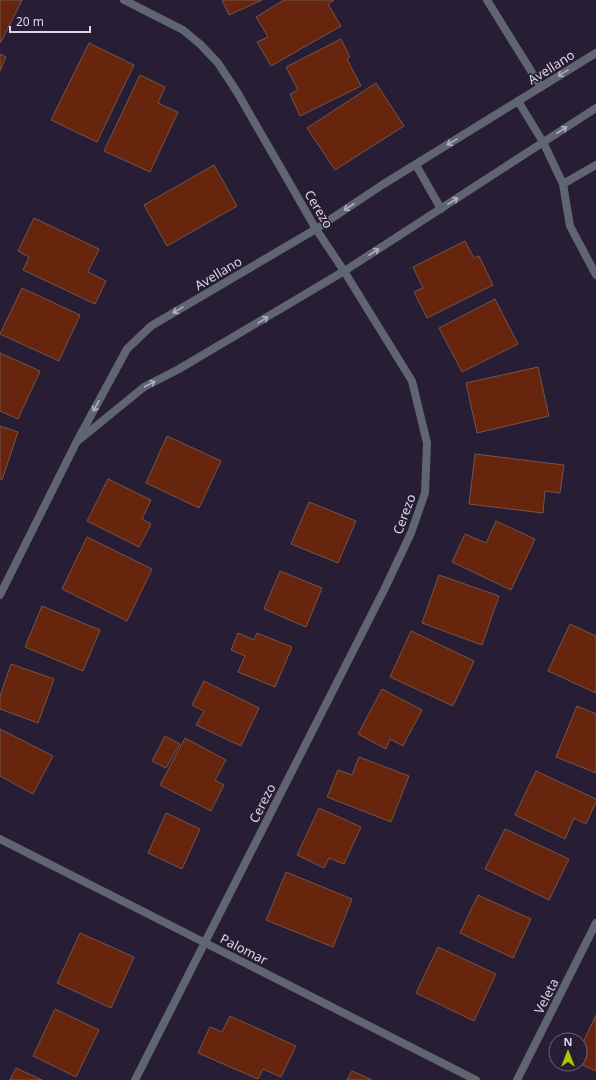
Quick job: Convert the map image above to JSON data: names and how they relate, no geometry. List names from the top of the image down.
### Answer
{
  "streets": {
    "street": [
      "Avellano",
      "Cerezo",
      "Palomar",
      "Veleta"
    ]
  },
  "crossings": [
    ["Avellano", "Cerezo"],
    ["Cerezo", "Palomar"]
  ],
  "scale_bar": "20 m",
  "north": "top"
}
